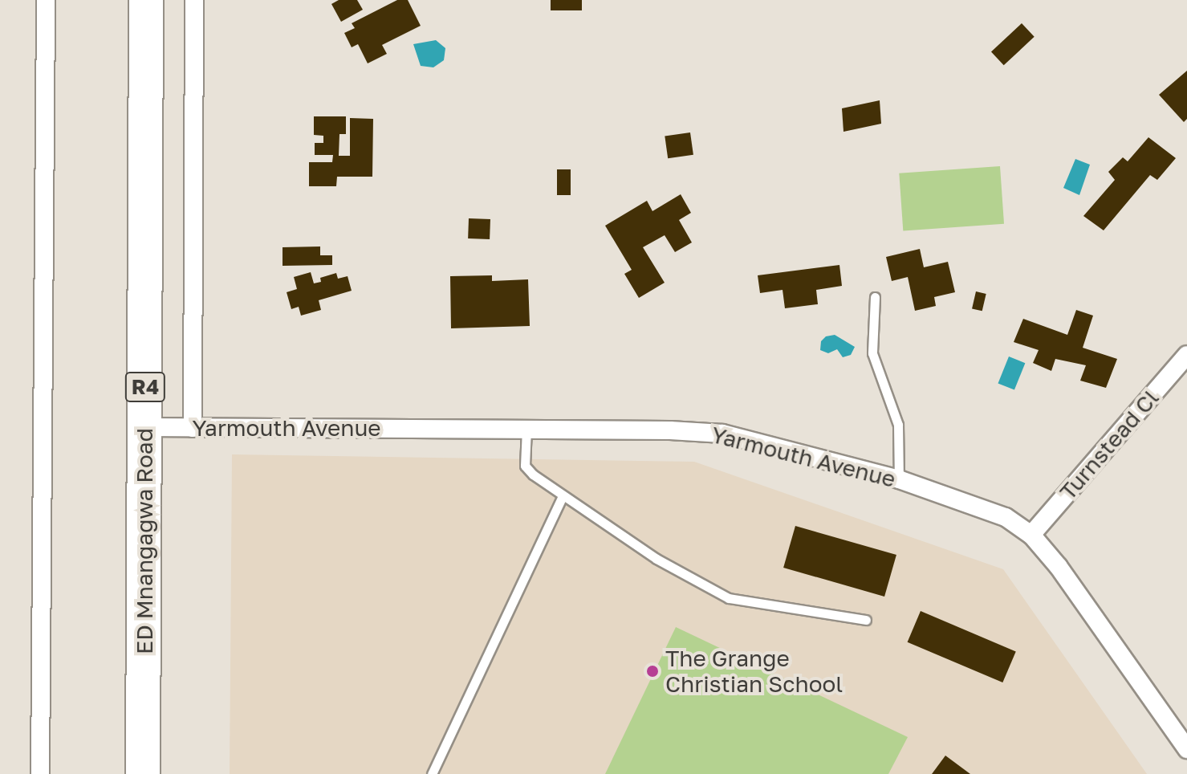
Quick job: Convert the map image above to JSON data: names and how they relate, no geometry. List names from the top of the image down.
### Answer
{
  "streets": {
    "highway": ["R4", "ED Mnangagwa Road"],
    "street": ["Yarmouth Avenue", "Turnstead Cl"]
  },
  "crossings": [
    ["Yarmouth Avenue", "Turnstead Cl"],
    ["Yarmouth Avenue", "ED Mnangagwa Road"]
  ],
  "places": ["The Grange Christian School"]
}
